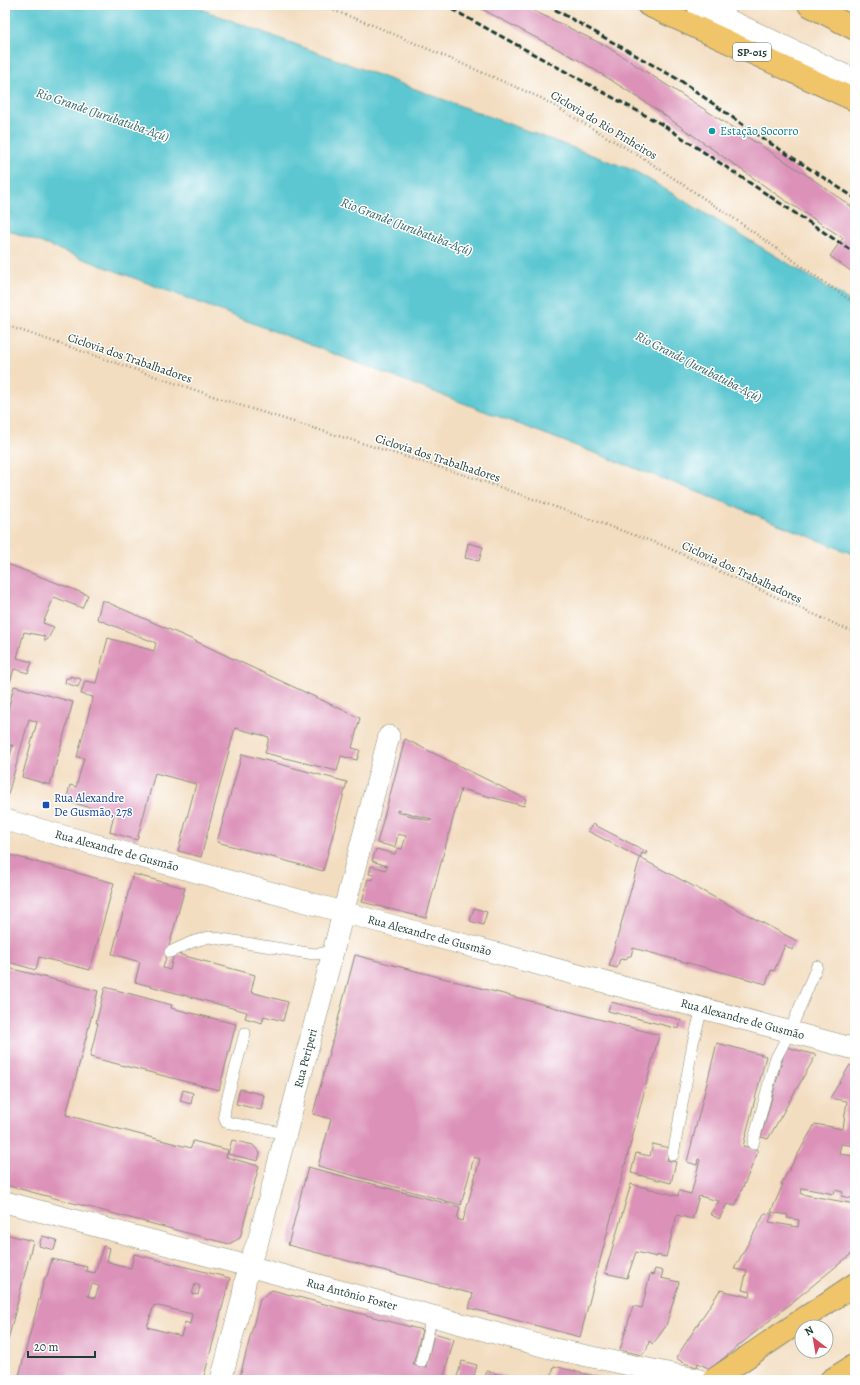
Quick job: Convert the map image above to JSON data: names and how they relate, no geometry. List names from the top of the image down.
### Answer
{
  "streets": {
    "main road": ["SP-015"],
    "street": ["Rua Alexandre de Gusmão", "Rua Periperi", "Rua Antônio Foster"],
    "path": ["Ciclovia do Rio Pinheiros", "Ciclovia dos Trabalhadores"]
  },
  "crossings": [
    ["Rua Alexandre de Gusmão", "Rua Periperi"],
    ["Rua Periperi", "Rua Antônio Foster"]
  ],
  "water": ["Rio Grande (Jurubatuba-Açú)"],
  "places": {
    "other": ["Estação Socorro"],
    "transit": ["Rua Alexandre De Gusmão, 278"]
  },
  "scale_bar": "20 m",
  "north": "top left"
}
